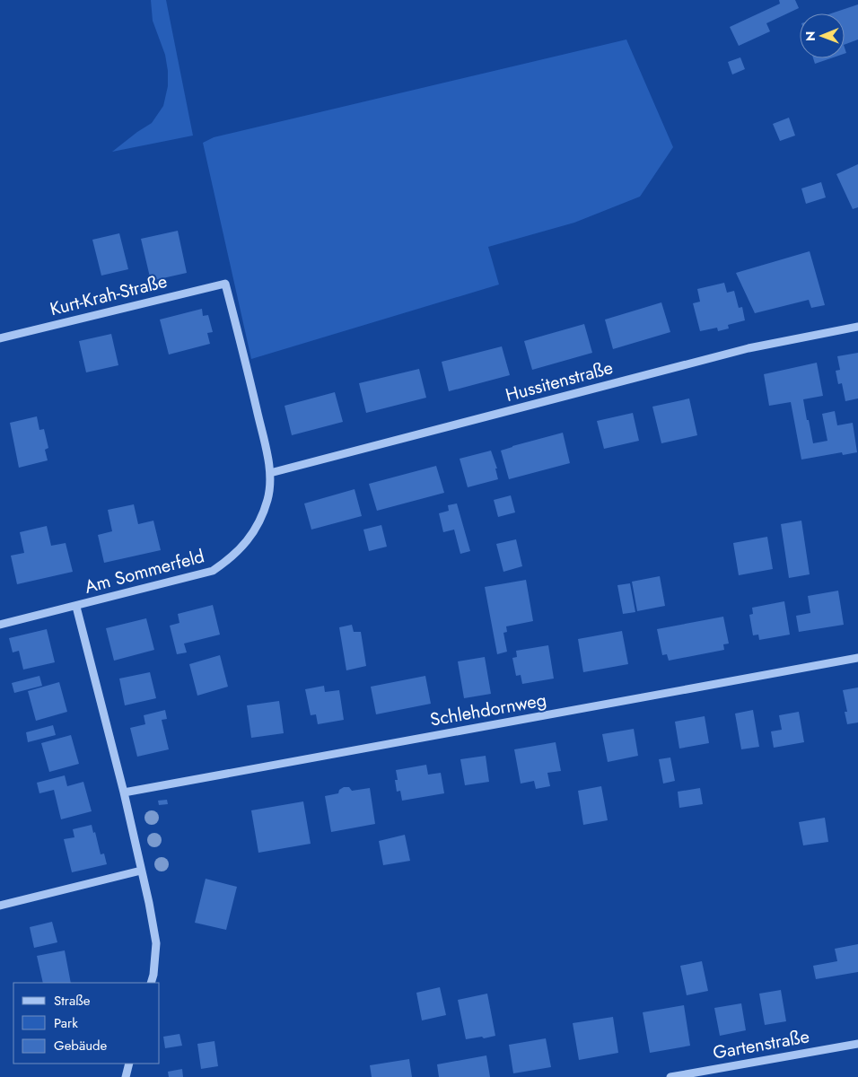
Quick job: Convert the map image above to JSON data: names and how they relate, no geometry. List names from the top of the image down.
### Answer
{
  "streets": {
    "street": [
      "Kurt-Krah-Straße",
      "Hussitenstraße",
      "Am Sommerfeld",
      "Schlehdornweg",
      "Gartenstraße"
    ]
  },
  "crossings": [
    ["Kurt-Krah-Straße", "Am Sommerfeld"],
    ["Hussitenstraße", "Am Sommerfeld"],
    ["Am Sommerfeld", "Schlehdornweg"]
  ],
  "legend": ["Straße", "Park", "Gebäude"],
  "north": "left"
}
